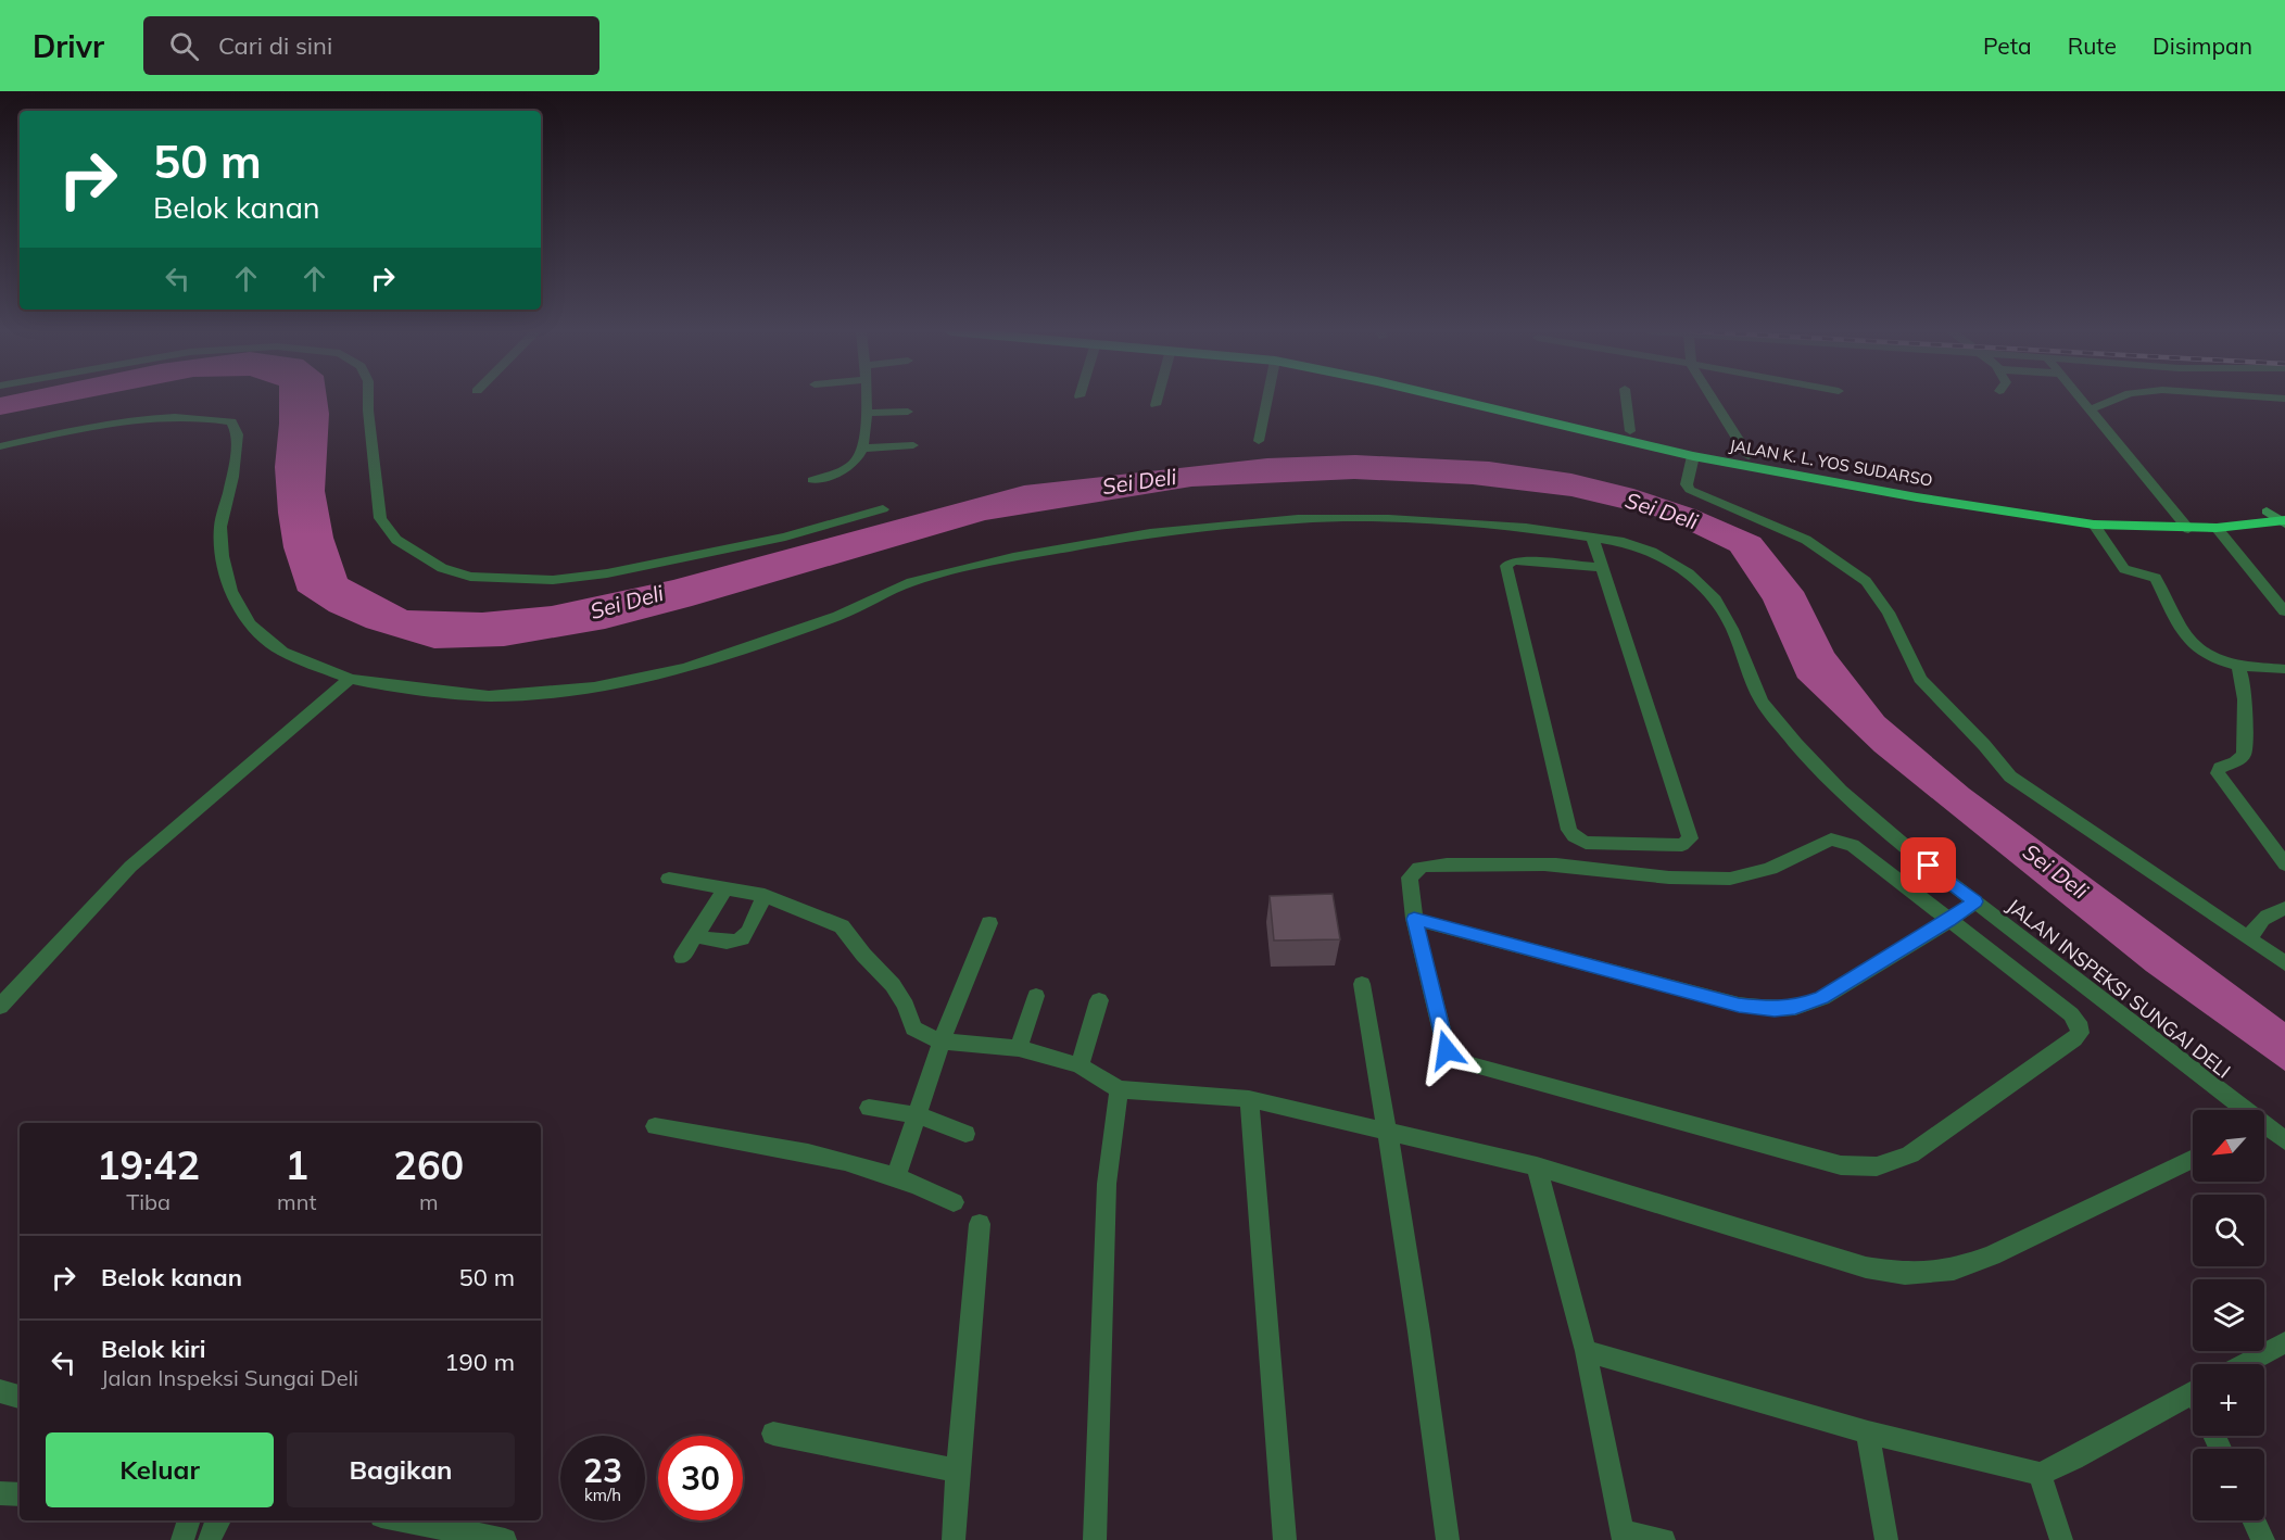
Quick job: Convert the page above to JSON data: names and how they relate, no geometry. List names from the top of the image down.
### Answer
{
  "streets": {
    "highway": ["JALAN K. L. YOS SUDARSO"],
    "street": ["JALAN INSPEKSI SUNGAI DELI"]
  },
  "water": ["Sei Deli"],
  "north": "bottom left",
  "page": {
    "header": "Drivr",
    "search": "Cari di sini",
    "nav": ["Peta", "Rute", "Disimpan"],
    "turn": ["50 m", "Belok kanan"],
    "map_buttons": ["+", "−"],
    "eta": [
      "19:42",
      "Tiba",
      "1",
      "mnt",
      "260",
      "m"
    ],
    "list": [
      {
        "name": "Belok kanan",
        "value": "50 m"
      },
      {
        "name": "Belok kiri",
        "note": "Jalan Inspeksi Sungai Deli",
        "value": "190 m"
      }
    ],
    "buttons": ["Keluar", "Bagikan"],
    "speed": "23 km/h",
    "limit": "30"
  }
}
